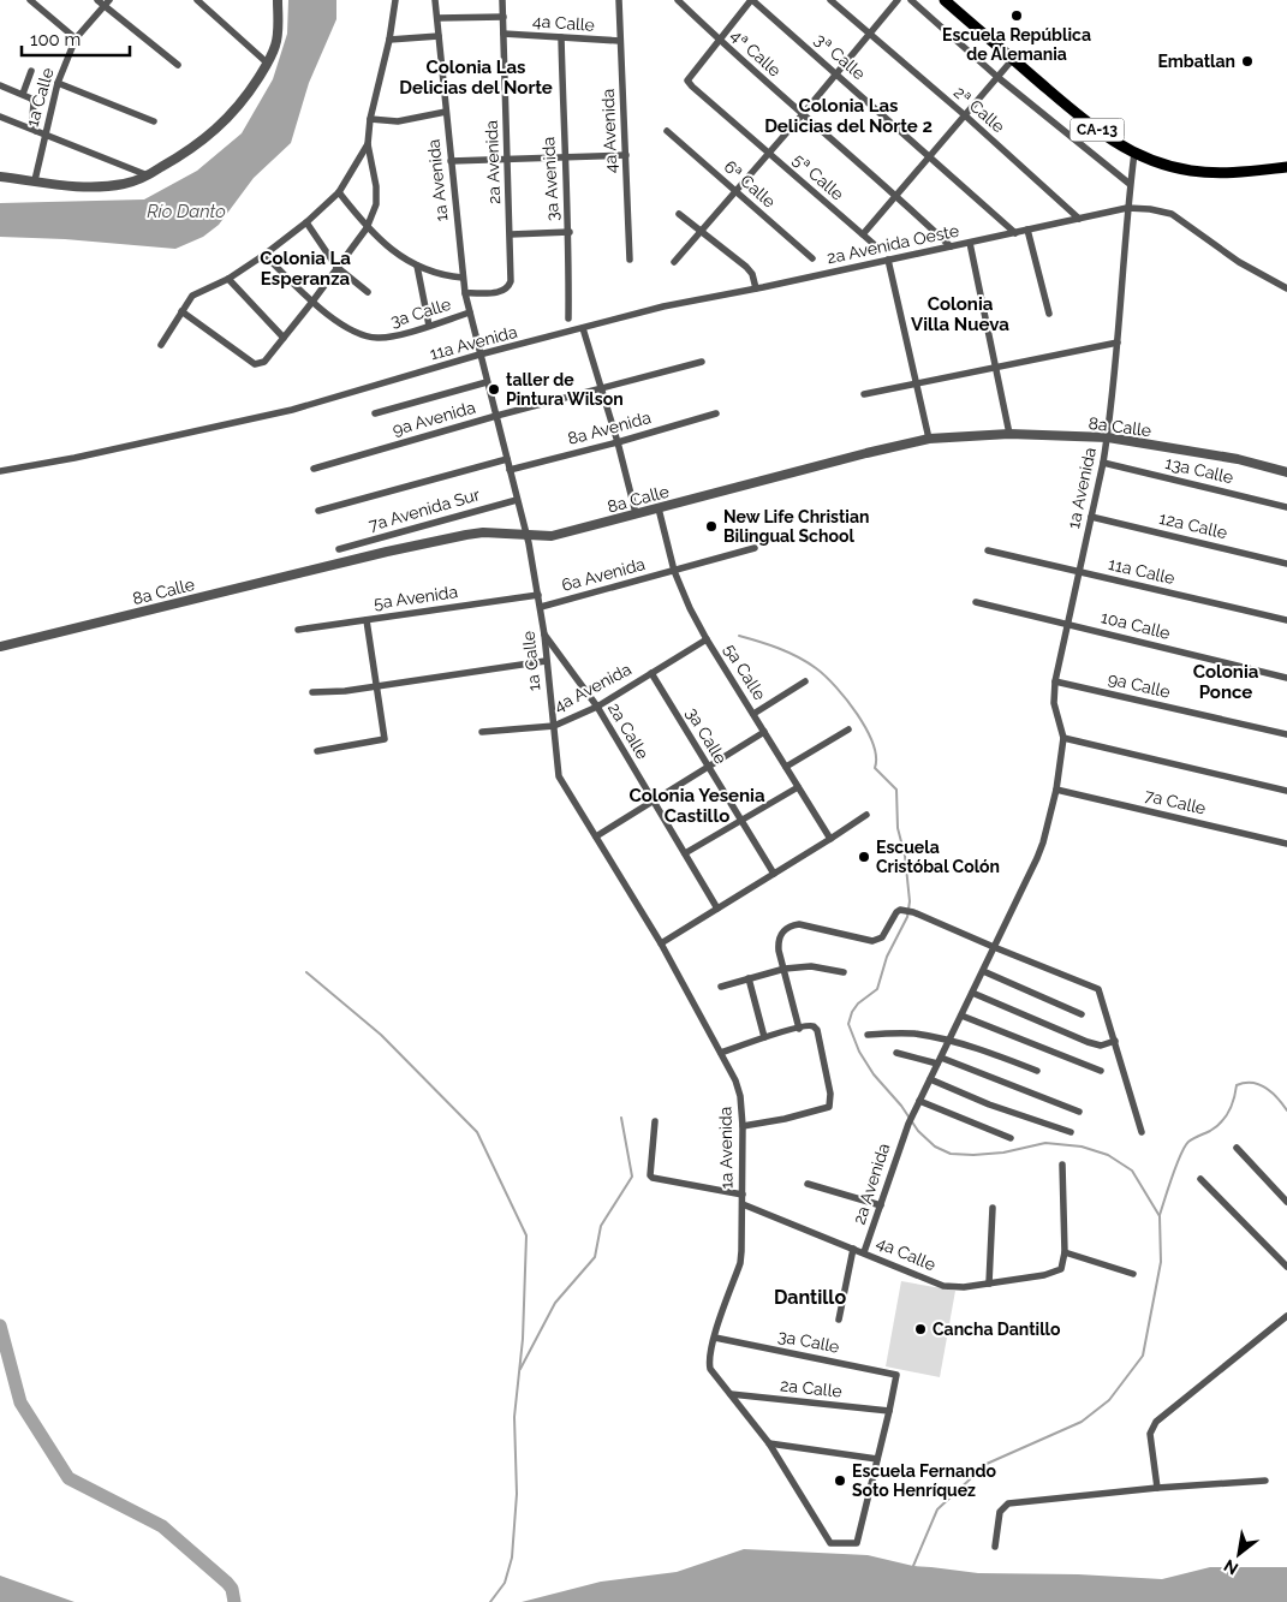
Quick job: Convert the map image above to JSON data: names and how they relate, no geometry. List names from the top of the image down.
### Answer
{
  "streets": {
    "main road": ["CA-13"],
    "street": [
      "4a Calle",
      "4ª Calle",
      "3ª Calle",
      "1a Calle",
      "2ª Calle",
      "4a Avenida",
      "2a Avenida",
      "5ª Calle",
      "3a Avenida",
      "1a Avenida",
      "6ª Calle",
      "2a Avenida Oeste",
      "3a Calle",
      "11a Avenida",
      "9a Avenida",
      "8a Calle",
      "8a Avenida",
      "13a Calle",
      "7a Avenida Sur",
      "12a Calle",
      "11a Calle",
      "6a Avenida",
      "5a Avenida",
      "10a Calle",
      "5a Calle",
      "9a Calle",
      "2a Calle",
      "7a Calle"
    ]
  },
  "crossings": [
    ["4a Calle", "4a Avenida"],
    ["4a Calle", "2a Avenida"],
    ["4a Calle", "3a Avenida"],
    ["4a Calle", "1a Avenida"],
    ["4ª Calle", "5ª Calle"],
    ["4ª Calle", "2a Avenida Oeste"],
    ["3ª Calle", "2a Avenida Oeste"],
    ["1a Calle", "4a Avenida"],
    ["1a Calle", "1a Avenida"],
    ["1a Calle", "11a Avenida"],
    ["1a Calle", "9a Avenida"],
    ["1a Calle", "8a Calle"],
    ["1a Calle", "8a Avenida"],
    ["1a Calle", "7a Avenida Sur"],
    ["1a Calle", "6a Avenida"],
    ["1a Calle", "5a Avenida"],
    ["1a Calle", "2a Calle"],
    ["2ª Calle", "2a Avenida Oeste"],
    ["CA-13", "1a Avenida"],
    ["4a Avenida", "3a Calle"],
    ["4a Avenida", "5a Calle"],
    ["4a Avenida", "2a Calle"],
    ["2a Avenida", "1a Avenida"],
    ["1a Avenida", "2a Avenida Oeste"],
    ["1a Avenida", "3a Calle"],
    ["1a Avenida", "11a Avenida"],
    ["1a Avenida", "8a Calle"],
    ["1a Avenida", "13a Calle"],
    ["1a Avenida", "12a Calle"],
    ["1a Avenida", "11a Calle"],
    ["1a Avenida", "10a Calle"],
    ["1a Avenida", "9a Calle"],
    ["1a Avenida", "2a Calle"],
    ["1a Avenida", "7a Calle"],
    ["2a Avenida Oeste", "11a Avenida"],
    ["3a Calle", "2a Calle"],
    ["8a Calle", "5a Calle"],
    ["6a Avenida", "5a Calle"]
  ],
  "districts": [
    "Colonia Las Delicias del Norte",
    "Colonia Las Delicias del Norte 2",
    "Colonia La Esperanza",
    "Colonia Villa Nueva",
    "Colonia Ponce",
    "Colonia Yesenia Castillo",
    "Dantillo"
  ],
  "water": ["Río Danto"],
  "places": [
    "Escuela República de Alemania",
    "Embatlan",
    "taller de Pintura Wilson",
    "New Life Christian Bilingual School",
    "Escuela Cristóbal Colón",
    "Cancha Dantillo",
    "Escuela Fernando Soto Henríquez"
  ],
  "scale_bar": "100 m",
  "north": "bottom left"
}
